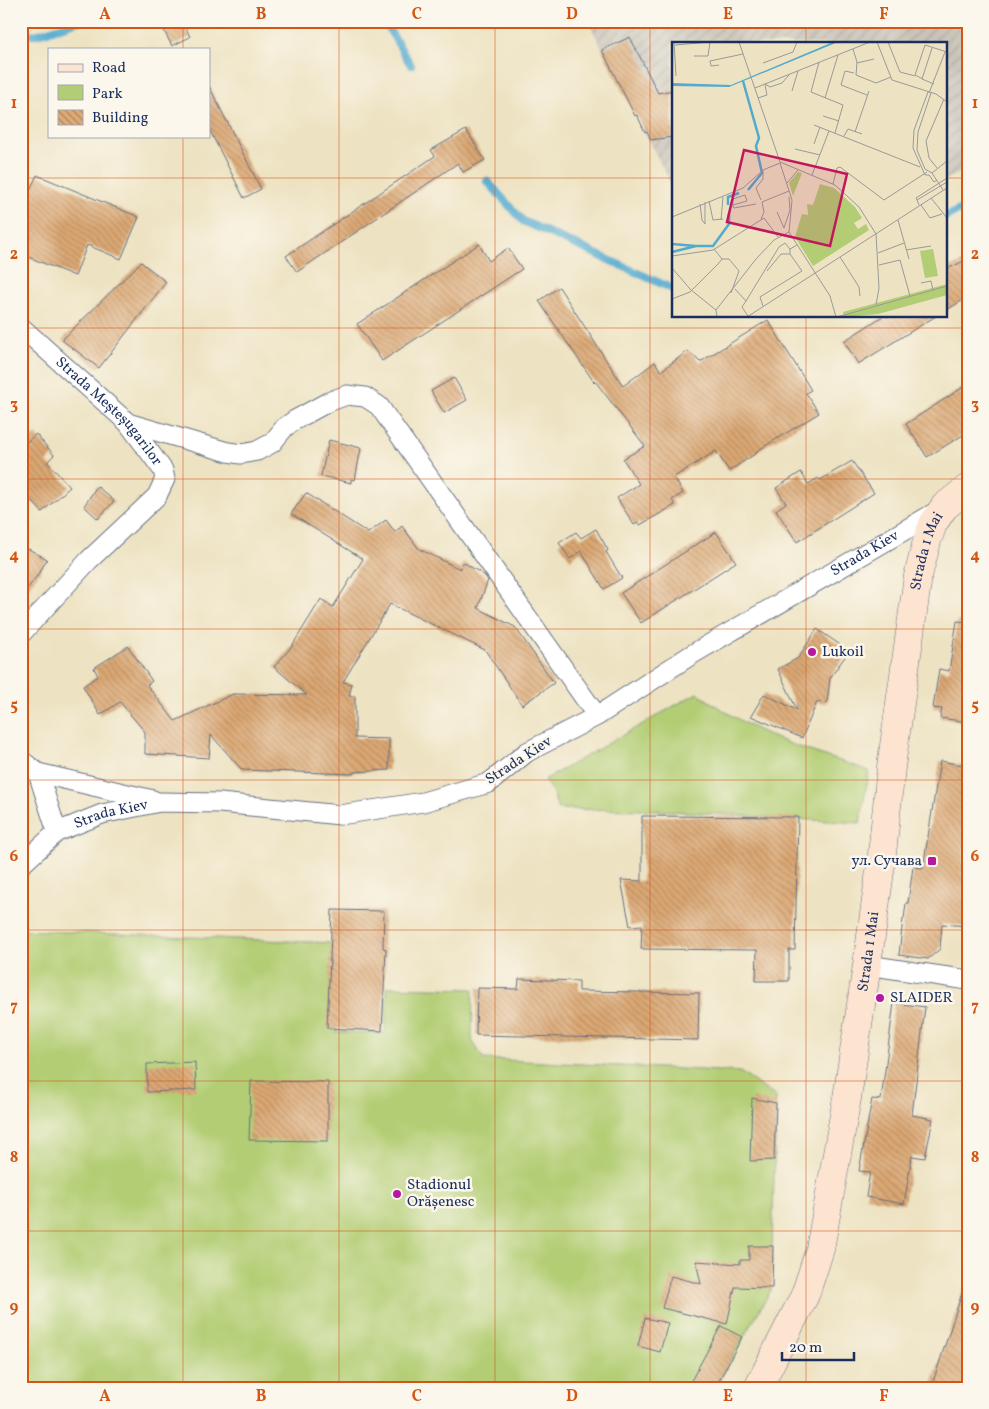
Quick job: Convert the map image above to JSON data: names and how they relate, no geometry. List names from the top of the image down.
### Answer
{
  "streets": {
    "main road": ["Strada Kiev", "Strada 1 Mai"],
    "street": ["Strada Meșteșugarilor"]
  },
  "crossings": [
    ["Strada Kiev", "Strada 1 Mai"]
  ],
  "places": {
    "other": ["Lukoil", "SLAIDER", "Stadionul Orășenesc"],
    "transit": ["ул. Сучава"]
  },
  "legend": ["Road", "Park", "Building"],
  "scale_bar": "20 m",
  "grid": {
    "columns": [
      "A",
      "B",
      "C",
      "D",
      "E",
      "F"
    ],
    "rows": [
      "1",
      "2",
      "3",
      "4",
      "5",
      "6",
      "7",
      "8",
      "9"
    ]
  }
}
